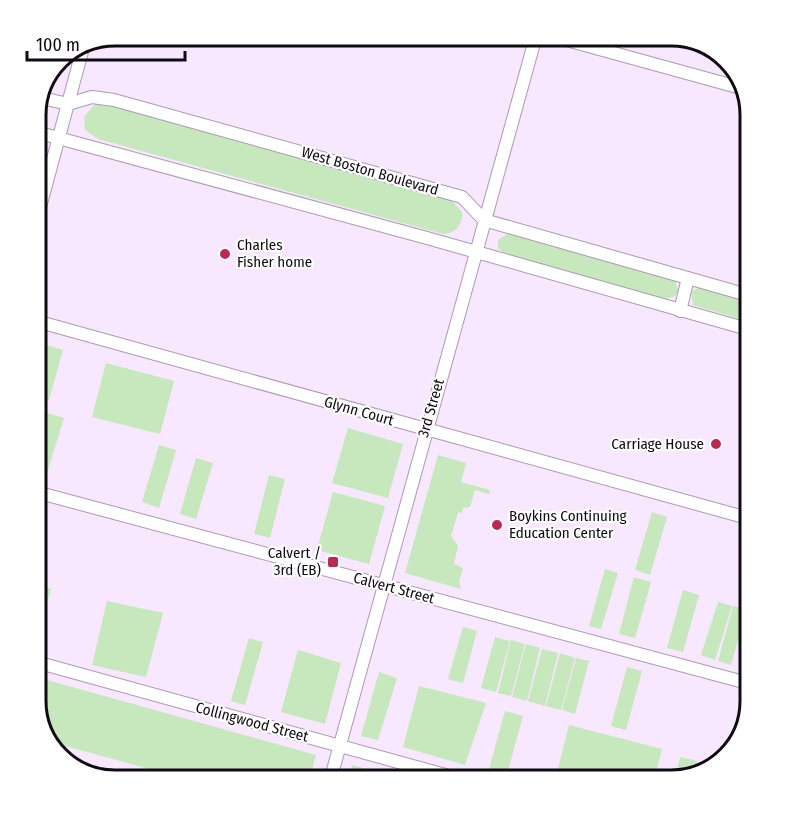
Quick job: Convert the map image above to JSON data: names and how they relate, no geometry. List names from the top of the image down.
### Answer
{
  "streets": {
    "street": [
      "West Boston Boulevard",
      "3rd Street",
      "Glynn Court",
      "Calvert Street",
      "Collingwood Street"
    ]
  },
  "crossings": [
    ["West Boston Boulevard", "3rd Street"],
    ["3rd Street", "Glynn Court"],
    ["3rd Street", "Calvert Street"],
    ["3rd Street", "Collingwood Street"]
  ],
  "places": {
    "other": ["Charles Fisher home", "Carriage House", "Boykins Continuing Education Center"],
    "transit": ["Calvert / 3rd (EB)"]
  },
  "scale_bar": "100 m"
}
